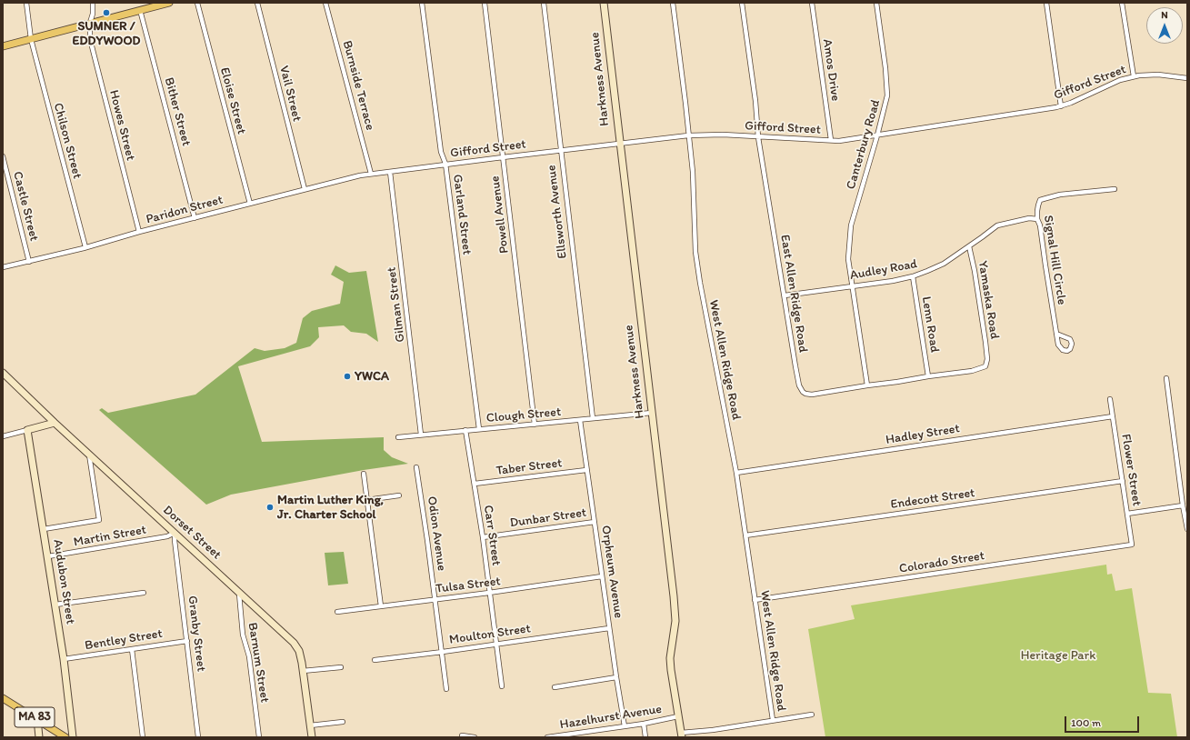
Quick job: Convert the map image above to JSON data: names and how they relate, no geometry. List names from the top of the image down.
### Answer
{
  "streets": {
    "main road": ["MA 83"],
    "street": [
      "Amos Drive",
      "Harkness Avenue",
      "Gifford Street",
      "Burnside Terrace",
      "Vail Street",
      "Eloise Street",
      "Bither Street",
      "Howes Street",
      "Chilson Street",
      "Canterbury Road",
      "Castle Street",
      "Paridon Street",
      "Ellsworth Avenue",
      "Garland Street",
      "Powell Avenue",
      "Signal Hill Circle",
      "Audley Road",
      "East Allen Ridge Road",
      "Yamaska Road",
      "Gilman Street",
      "Lenn Road",
      "West Allen Ridge Road",
      "Clough Street",
      "Hadley Street",
      "Taber Street",
      "Flower Street",
      "Endecott Street",
      "Dunbar Street",
      "Dorset Street",
      "Odion Avenue",
      "Carr Street",
      "Martin Street",
      "Colorado Street",
      "Orpheum Avenue",
      "Audubon Street",
      "Tulsa Street",
      "Granby Street",
      "Moulton Street",
      "Bentley Street",
      "Barnum Street",
      "Hazelhurst Avenue"
    ]
  },
  "crossings": [
    ["Amos Drive", "Gifford Street"],
    ["Harkness Avenue", "Gifford Street"],
    ["Harkness Avenue", "Clough Street"],
    ["Harkness Avenue", "Hazelhurst Avenue"],
    ["Gifford Street", "Burnside Terrace"],
    ["Gifford Street", "Canterbury Road"],
    ["Gifford Street", "Paridon Street"],
    ["Gifford Street", "Ellsworth Avenue"],
    ["Gifford Street", "Garland Street"],
    ["Gifford Street", "Powell Avenue"],
    ["Gifford Street", "East Allen Ridge Road"],
    ["Gifford Street", "Gilman Street"],
    ["Gifford Street", "West Allen Ridge Road"],
    ["Burnside Terrace", "Paridon Street"],
    ["Vail Street", "Paridon Street"],
    ["Eloise Street", "Paridon Street"],
    ["Bither Street", "Paridon Street"],
    ["Howes Street", "Paridon Street"],
    ["Chilson Street", "Paridon Street"],
    ["Canterbury Road", "Audley Road"],
    ["Canterbury Road", "East Allen Ridge Road"],
    ["Castle Street", "Paridon Street"],
    ["Ellsworth Avenue", "Clough Street"],
    ["Garland Street", "Clough Street"],
    ["Powell Avenue", "Clough Street"],
    ["Signal Hill Circle", "Audley Road"],
    ["Audley Road", "East Allen Ridge Road"],
    ["Audley Road", "Yamaska Road"],
    ["Audley Road", "Lenn Road"],
    ["East Allen Ridge Road", "Yamaska Road"],
    ["East Allen Ridge Road", "Lenn Road"],
    ["Gilman Street", "Clough Street"],
    ["West Allen Ridge Road", "Hadley Street"],
    ["West Allen Ridge Road", "Endecott Street"],
    ["West Allen Ridge Road", "Colorado Street"],
    ["Clough Street", "Carr Street"],
    ["Clough Street", "Orpheum Avenue"],
    ["Hadley Street", "Flower Street"],
    ["Taber Street", "Carr Street"],
    ["Taber Street", "Orpheum Avenue"],
    ["Flower Street", "Endecott Street"],
    ["Flower Street", "Colorado Street"],
    ["Dunbar Street", "Carr Street"],
    ["Dunbar Street", "Orpheum Avenue"],
    ["Dorset Street", "Martin Street"],
    ["Dorset Street", "Granby Street"],
    ["Dorset Street", "Barnum Street"],
    ["Odion Avenue", "Tulsa Street"],
    ["Odion Avenue", "Moulton Street"],
    ["Carr Street", "Tulsa Street"],
    ["Carr Street", "Moulton Street"],
    ["Martin Street", "Audubon Street"],
    ["Martin Street", "Granby Street"],
    ["Orpheum Avenue", "Tulsa Street"],
    ["Orpheum Avenue", "Moulton Street"],
    ["Orpheum Avenue", "Hazelhurst Avenue"],
    ["Audubon Street", "Bentley Street"],
    ["Granby Street", "Bentley Street"]
  ],
  "parks": ["Heritage Park"],
  "places": ["SUMNER / EDDYWOOD", "YWCA", "Martin Luther King, Jr. Charter School"],
  "scale_bar": "100 m",
  "north": "top"
}
